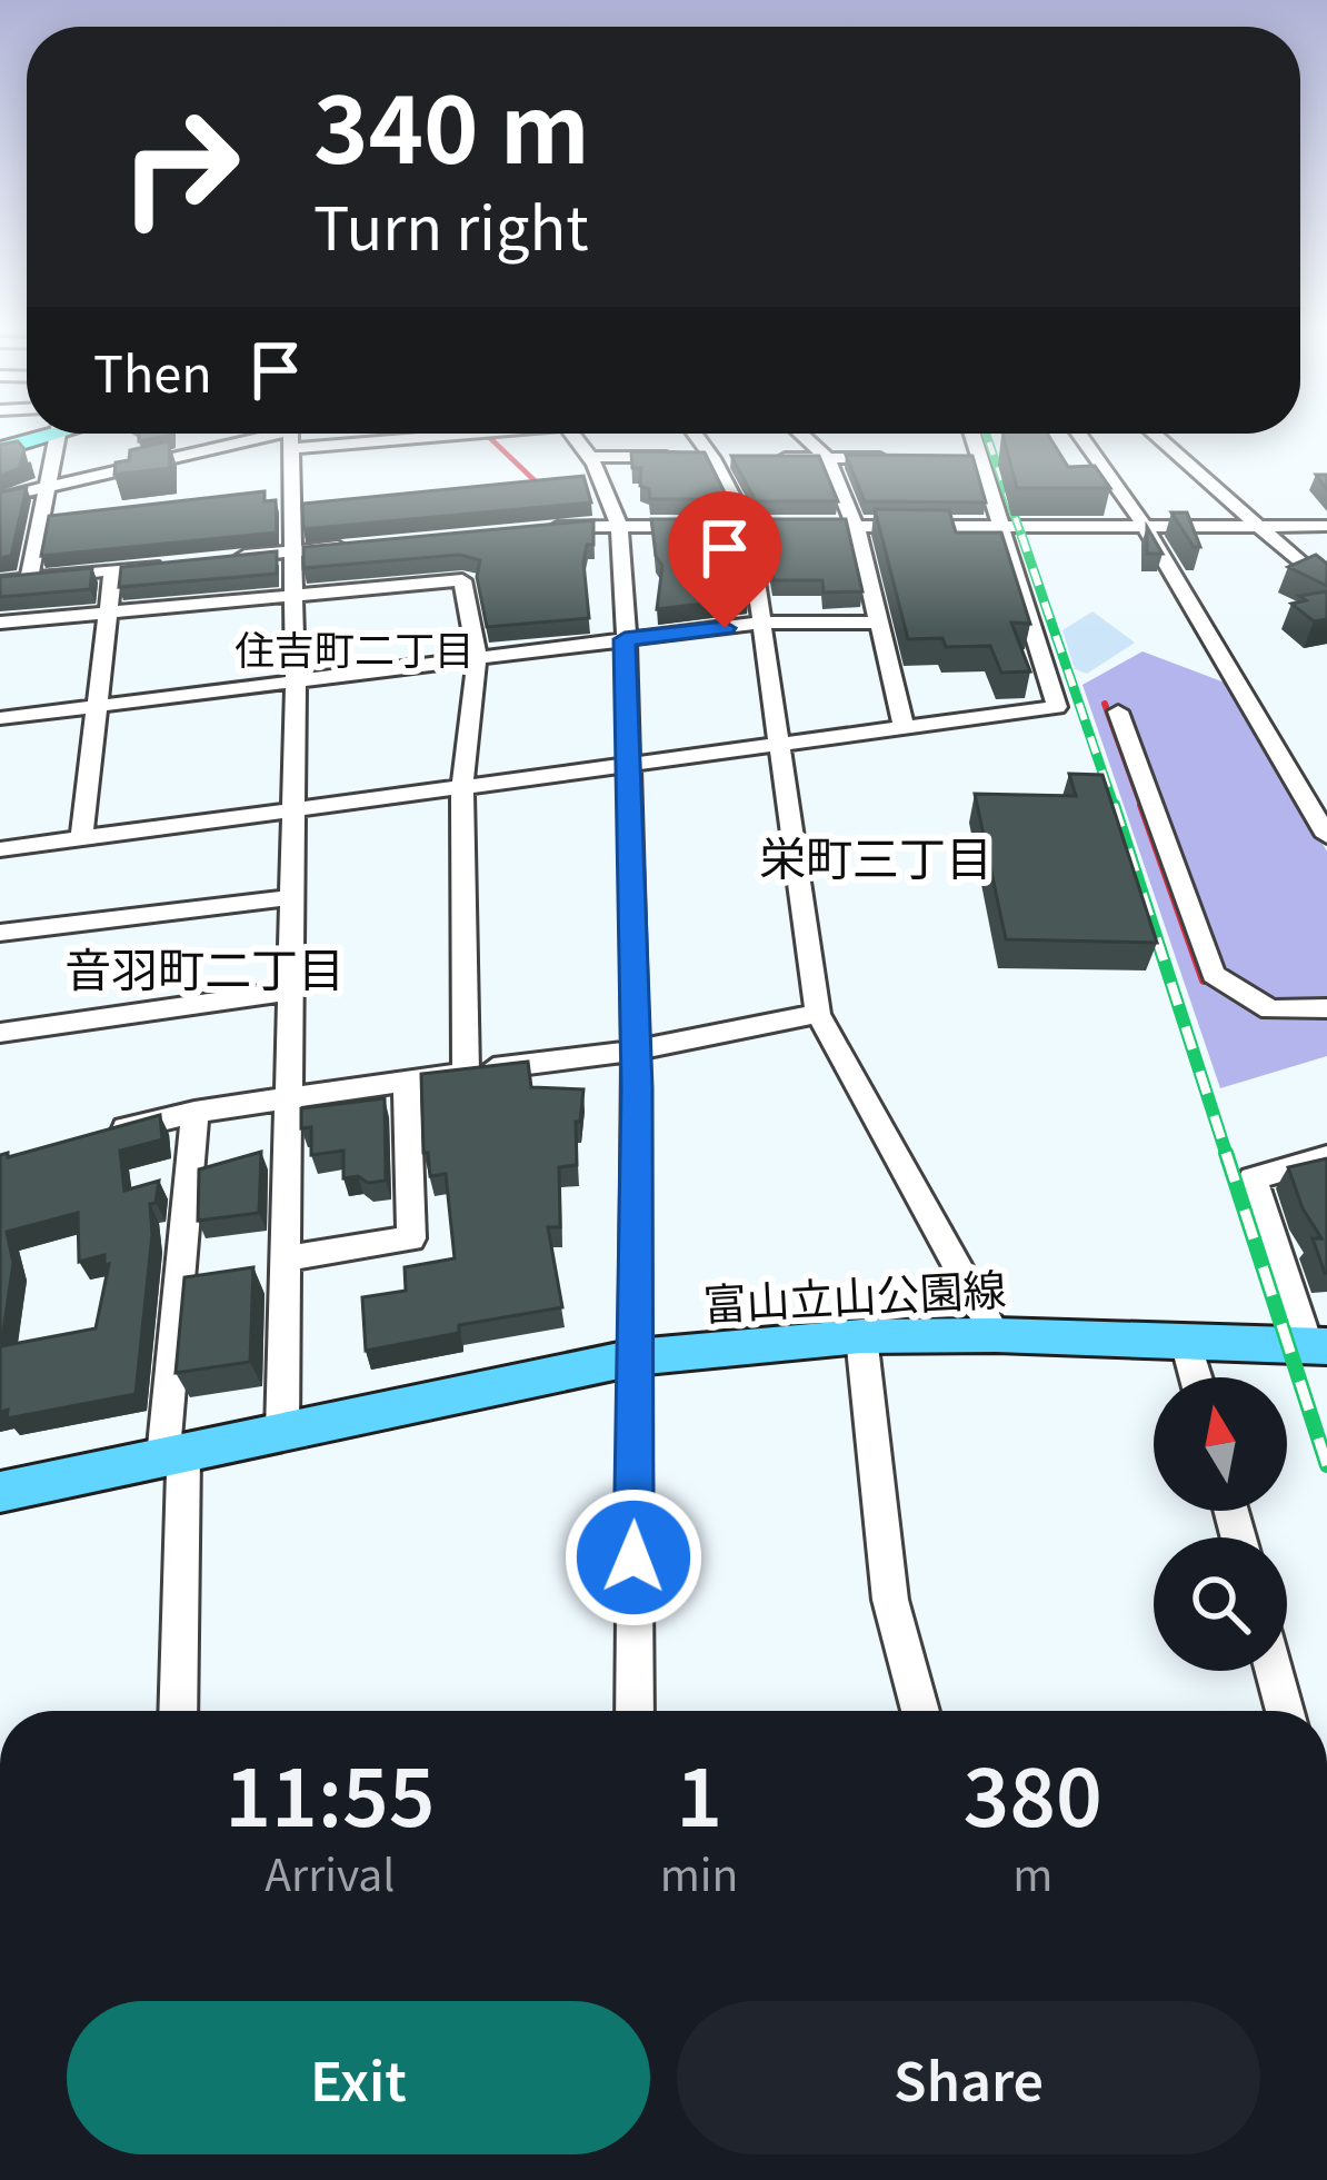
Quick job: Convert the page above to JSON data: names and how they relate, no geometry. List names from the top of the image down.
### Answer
{
  "streets": {
    "main road": ["富山立山公園線"]
  },
  "districts": ["住吉町二丁目", "栄町三丁目", "音羽町二丁目"],
  "north": "top",
  "page": {
    "turn": ["340 m", "Turn right"],
    "then": "Then",
    "eta": [
      "11:55",
      "Arrival",
      "1",
      "min",
      "380",
      "m"
    ],
    "buttons": ["Exit", "Share"]
  }
}
